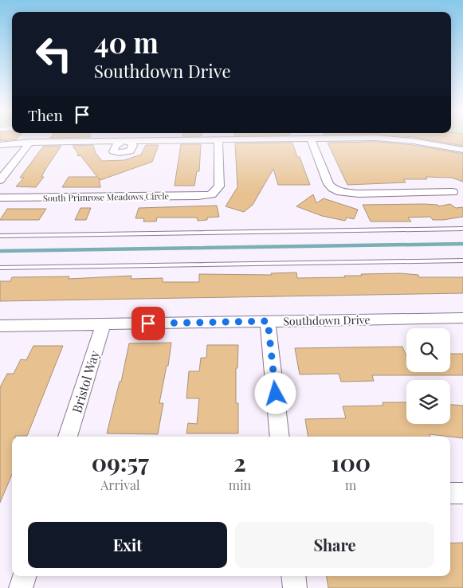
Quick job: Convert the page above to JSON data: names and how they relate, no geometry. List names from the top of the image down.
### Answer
{
  "streets": {
    "street": ["South Primrose Meadows Circle", "Southdown Drive", "Bristol Way"]
  },
  "crossings": [
    ["Southdown Drive", "Bristol Way"]
  ],
  "page": {
    "turn": ["40 m", "Southdown Drive"],
    "then": "Then",
    "eta": [
      "09:57",
      "Arrival",
      "2",
      "min",
      "100",
      "m"
    ],
    "buttons": ["Exit", "Share"]
  }
}
